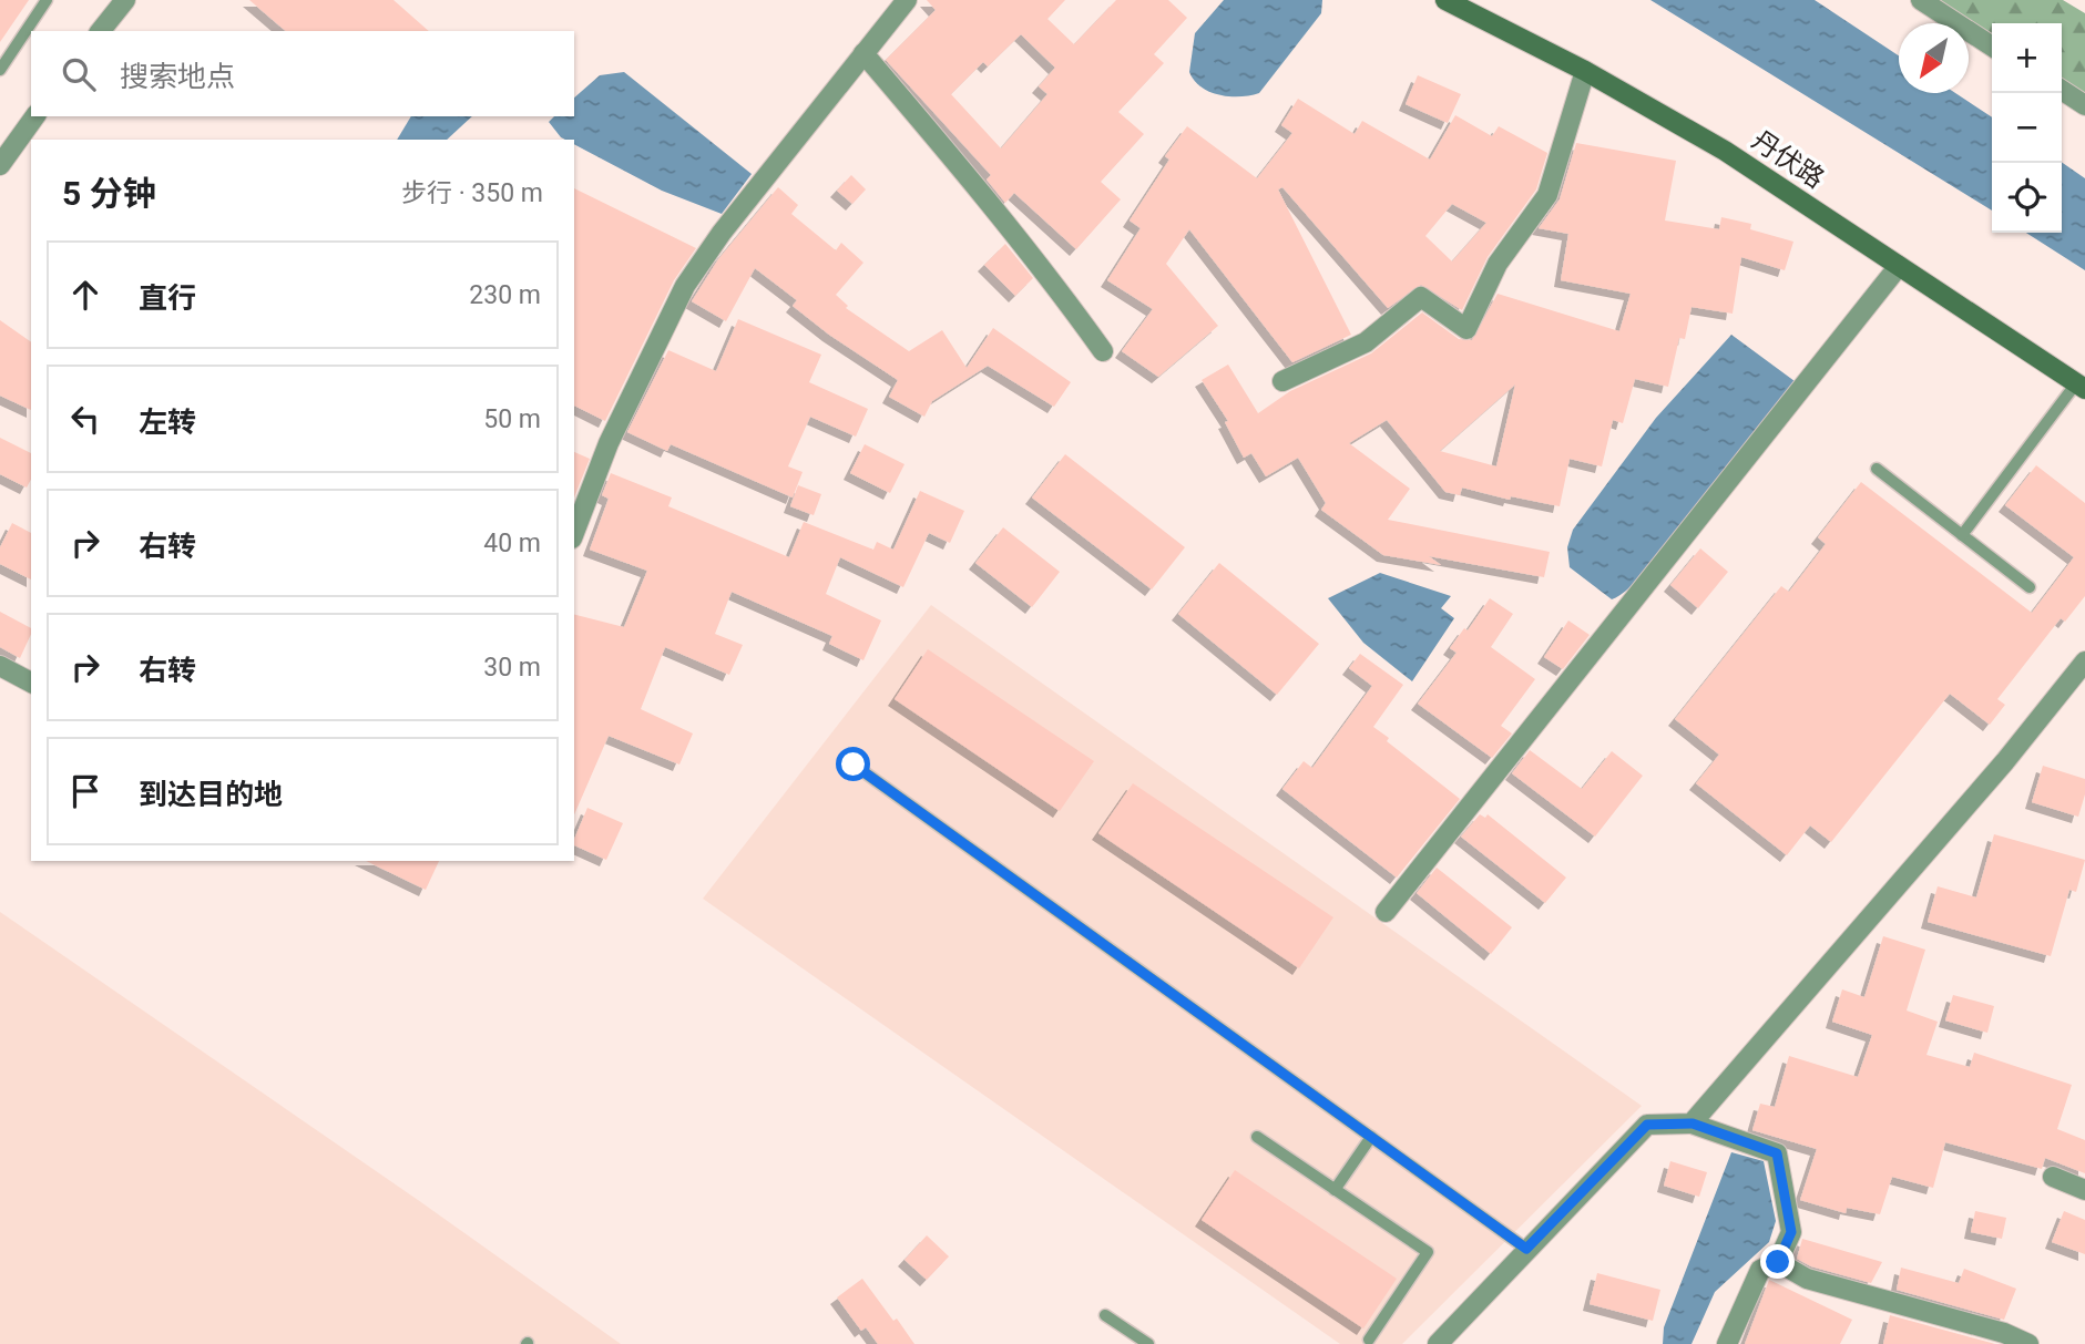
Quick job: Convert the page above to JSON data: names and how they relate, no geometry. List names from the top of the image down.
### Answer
{
  "streets": {
    "main road": ["丹伏路"]
  },
  "north": "bottom left",
  "page": {
    "map_buttons": ["+", "−"],
    "search": "搜索地点",
    "heading": ["5 分钟", "步行 · 350 m"],
    "list": [
      ["直行", "230 m"],
      ["左转", "50 m"],
      ["右转", "40 m"],
      ["右转", "30 m"],
      "到达目的地"
    ]
  }
}
